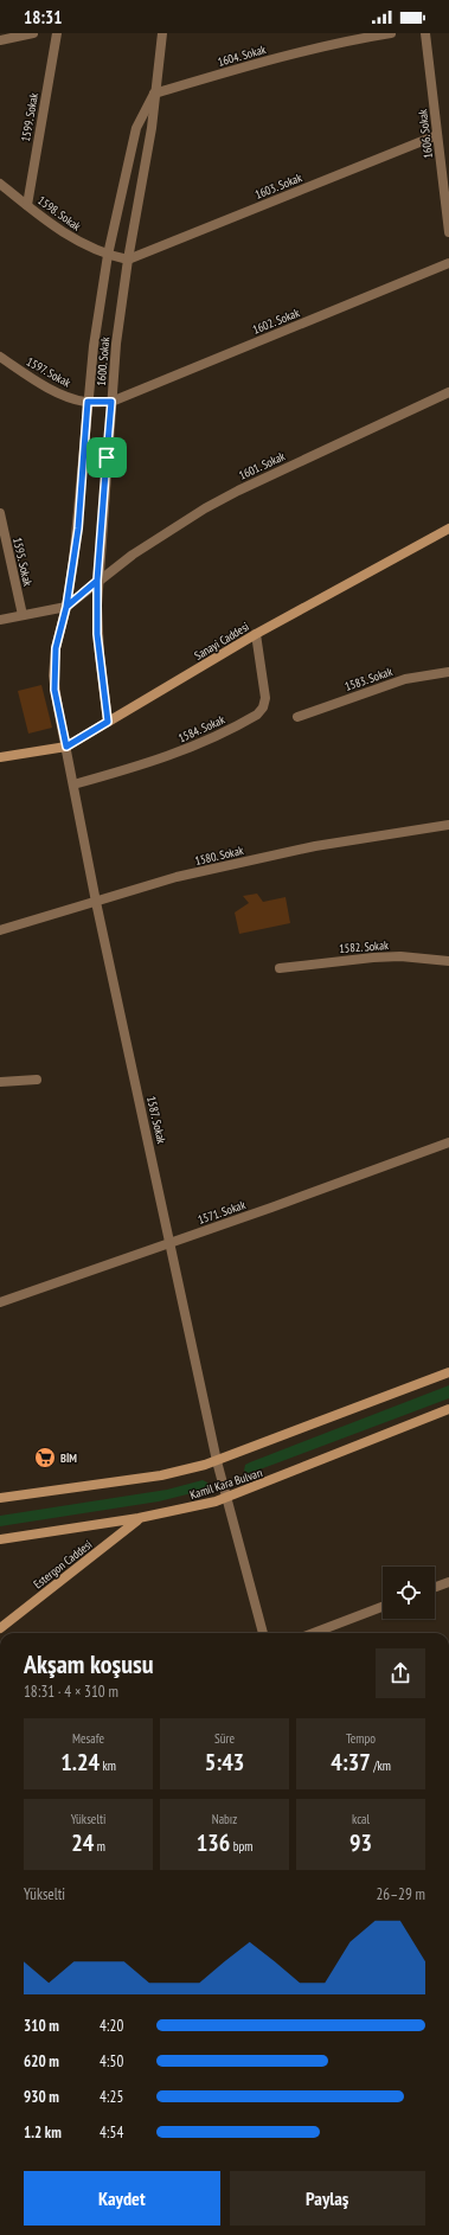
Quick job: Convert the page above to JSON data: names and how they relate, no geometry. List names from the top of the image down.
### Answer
{
  "streets": {
    "main road": ["Sanayi Caddesi", "Kamil Kara Bulvarı", "Estergon Caddesi"],
    "street": [
      "1604. Sokak",
      "1599. Sokak",
      "1606. Sokak",
      "1603. Sokak",
      "1598. Sokak",
      "1602. Sokak",
      "1600. Sokak",
      "1597. Sokak",
      "1601. Sokak",
      "1595. Sokak",
      "1583. Sokak",
      "1584. Sokak",
      "1580. Sokak",
      "1582. Sokak",
      "1587. Sokak",
      "1571. Sokak"
    ]
  },
  "crossings": [
    ["1604. Sokak", "1600. Sokak"],
    ["1604. Sokak", "1587. Sokak"],
    ["1599. Sokak", "1598. Sokak"],
    ["1606. Sokak", "1603. Sokak"],
    ["1603. Sokak", "1598. Sokak"],
    ["1603. Sokak", "1600. Sokak"],
    ["1598. Sokak", "1600. Sokak"],
    ["1598. Sokak", "1587. Sokak"],
    ["1602. Sokak", "1600. Sokak"],
    ["1602. Sokak", "1597. Sokak"],
    ["1600. Sokak", "1597. Sokak"],
    ["1600. Sokak", "1601. Sokak"],
    ["1600. Sokak", "Sanayi Caddesi"],
    ["1600. Sokak", "1587. Sokak"],
    ["1597. Sokak", "1587. Sokak"],
    ["1601. Sokak", "1587. Sokak"],
    ["Sanayi Caddesi", "1584. Sokak"],
    ["Sanayi Caddesi", "1587. Sokak"],
    ["1584. Sokak", "1587. Sokak"],
    ["1580. Sokak", "1587. Sokak"],
    ["1587. Sokak", "1571. Sokak"],
    ["1587. Sokak", "Kamil Kara Bulvarı"],
    ["Kamil Kara Bulvarı", "Estergon Caddesi"]
  ],
  "places": {
    "supermarket": ["BİM"]
  },
  "page": {
    "status": "18:31",
    "heading": ["Akşam koşusu", "18:31 · 4 × 310 m"],
    "stats": [
      ["Mesafe", "1.24 km"],
      ["Süre", "5:43"],
      ["Tempo", "4:37 /km"],
      ["Yükselti", "24 m"],
      ["Nabız", "136 bpm"],
      ["kcal", "93"]
    ],
    "chart": ["Yükselti", "26–29 m"],
    "list": [
      {
        "name": "310 m",
        "note": "4:20"
      },
      {
        "name": "620 m",
        "note": "4:50"
      },
      {
        "name": "930 m",
        "note": "4:25"
      },
      {
        "name": "1.2 km",
        "note": "4:54"
      }
    ],
    "buttons": ["Kaydet", "Paylaş"]
  }
}
